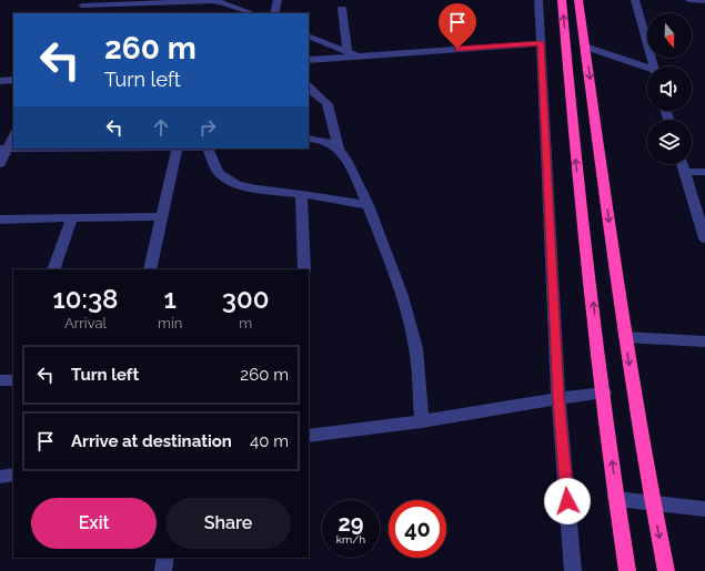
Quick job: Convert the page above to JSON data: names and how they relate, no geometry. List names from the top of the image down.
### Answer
{
  "north": "bottom",
  "page": {
    "turn": ["260 m", "Turn left"],
    "eta": [
      "10:38",
      "Arrival",
      "1",
      "min",
      "300",
      "m"
    ],
    "list": [
      {
        "name": "Turn left",
        "value": "260 m"
      },
      {
        "name": "Arrive at destination",
        "value": "40 m"
      }
    ],
    "buttons": ["Exit", "Share"],
    "speed": "29 km/h",
    "limit": "40"
  }
}
